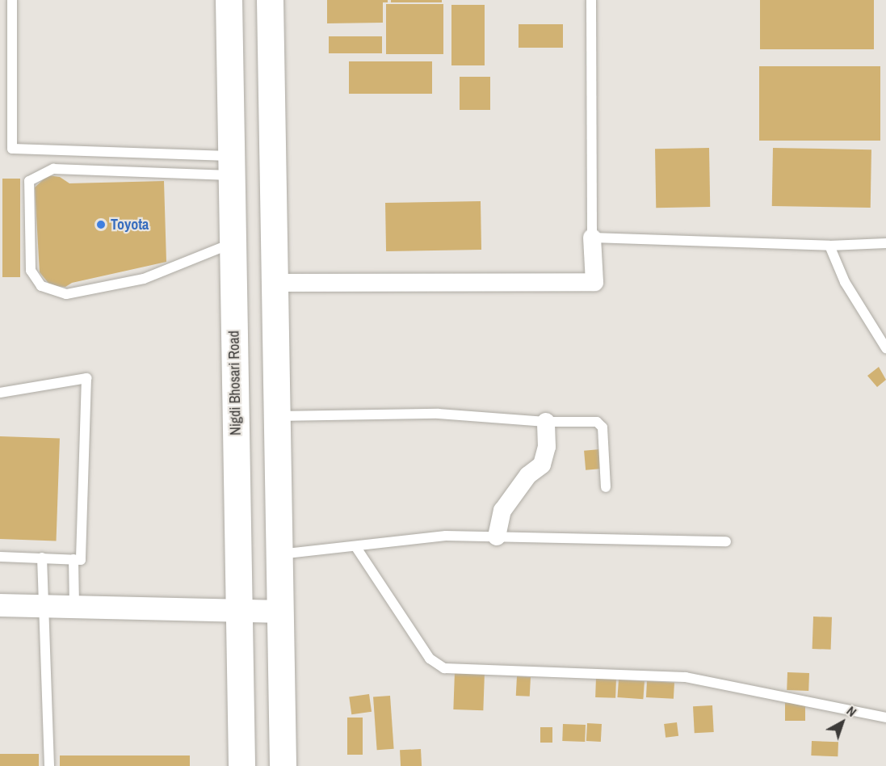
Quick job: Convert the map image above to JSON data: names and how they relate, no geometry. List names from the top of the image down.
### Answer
{
  "streets": {
    "main road": ["Nigdi Bhosari Road"]
  },
  "places": ["Toyota"],
  "north": "top right"
}
